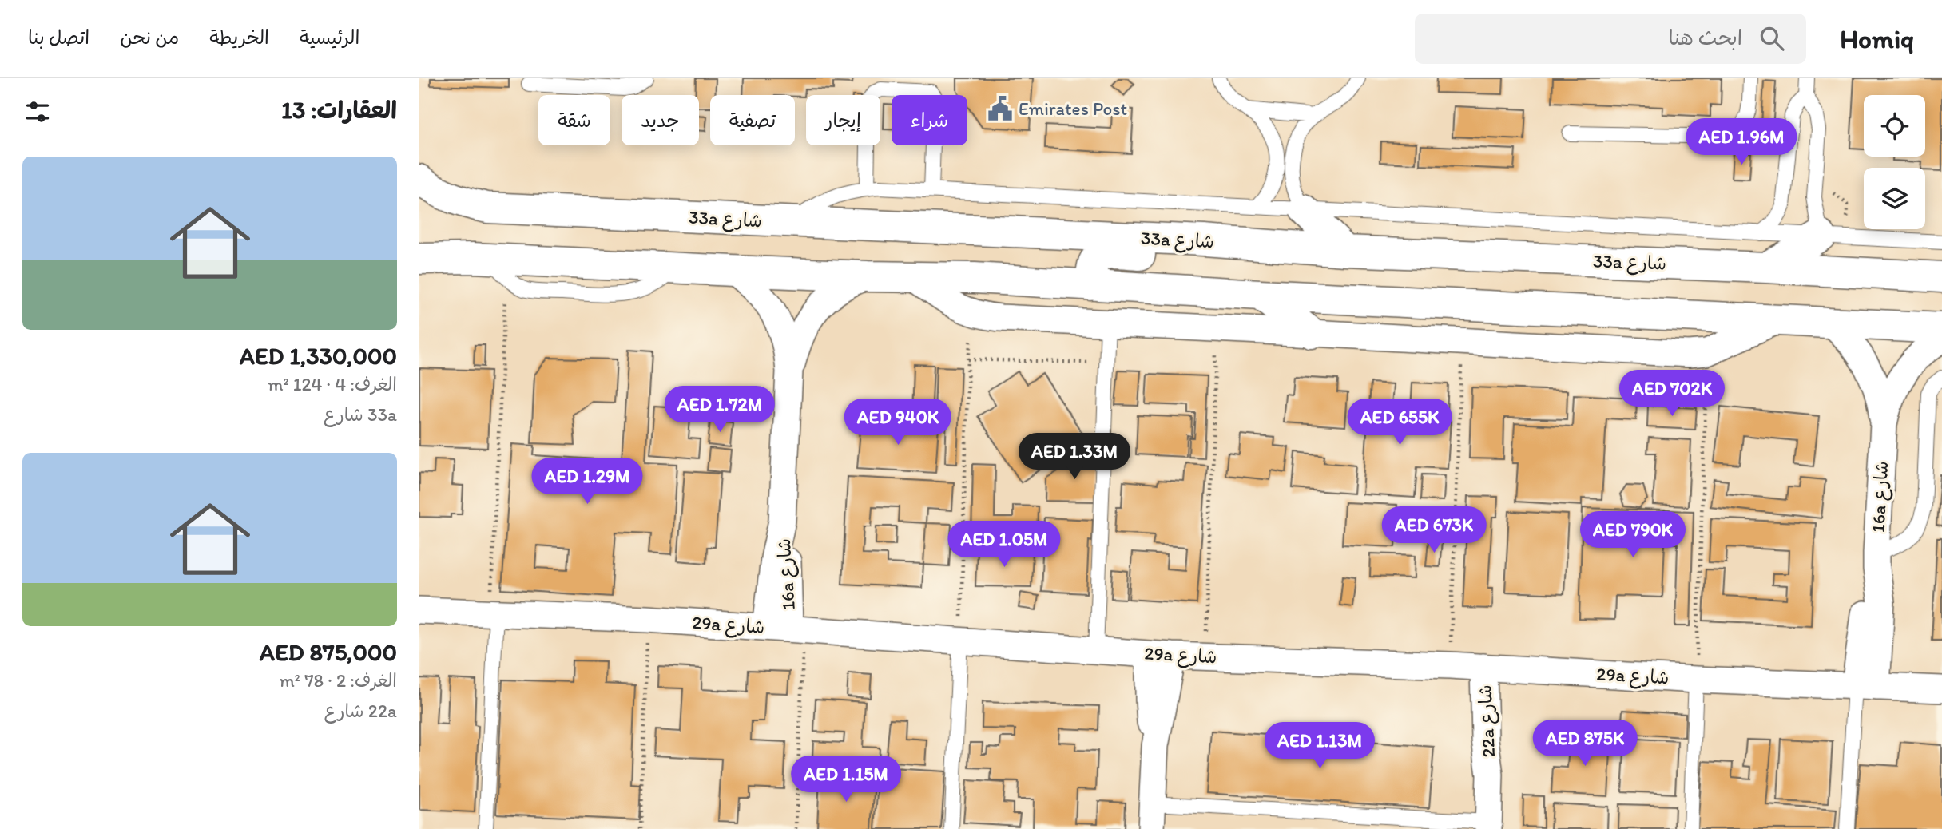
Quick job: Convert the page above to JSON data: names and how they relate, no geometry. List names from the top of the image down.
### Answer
{
  "streets": {
    "street": [
      "33a شارع",
      "16a شارع",
      "29a شارع",
      "22a شارع"
    ]
  },
  "crossings": [
    ["16a شارع", "29a شارع"],
    ["29a شارع", "22a شارع"]
  ],
  "places": {
    "public building": ["Emirates Post"]
  },
  "page": {
    "header": "Homiq",
    "search": "ابحث هنا",
    "nav": [
      "الرئيسية",
      "الخريطة",
      "من نحن",
      "اتصل بنا"
    ],
    "heading": "العقارات: 13",
    "chip": [
      "شراء",
      "إيجار",
      "تصفية",
      "جديد",
      "شقة"
    ],
    "price": [
      "AED 1.96M",
      "AED 702K",
      "AED 1.72M",
      "AED 940K",
      "AED 655K",
      "AED 1.33M",
      "AED 1.29M",
      "AED 673K",
      "AED 790K",
      "AED 1.05M",
      "AED 875K",
      "AED 1.13M",
      "AED 1.15M"
    ],
    "list": [
      {
        "name": "AED 1,330,000",
        "note": "الغرف: 4 · 124 m² · 33a شارع"
      },
      {
        "name": "AED 875,000",
        "note": "الغرف: 2 · 78 m² · 22a شارع"
      }
    ]
  }
}
